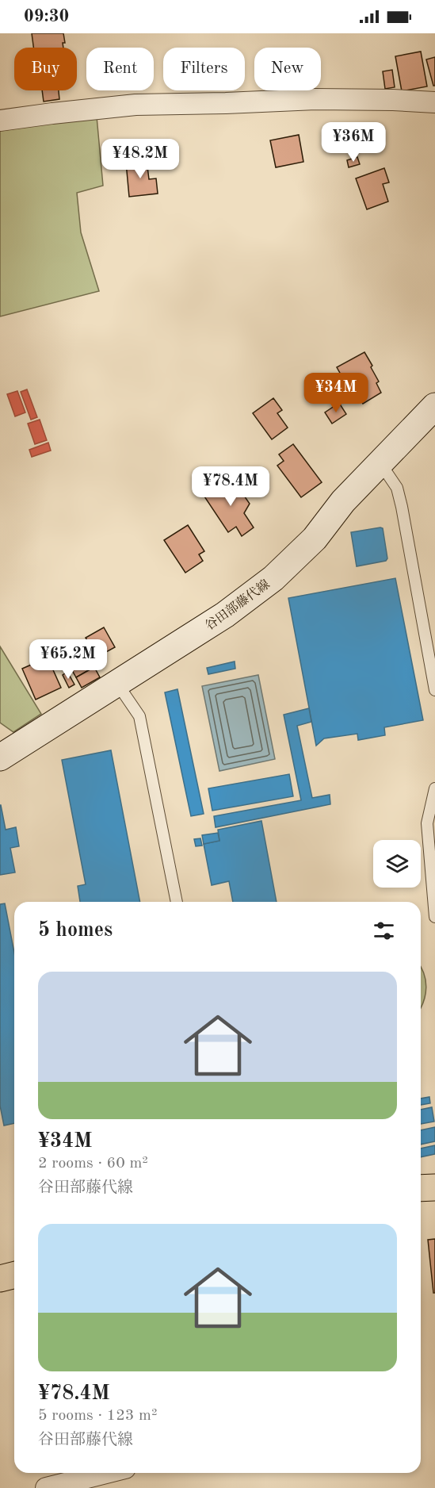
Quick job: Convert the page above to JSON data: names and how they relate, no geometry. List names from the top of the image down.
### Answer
{
  "streets": {
    "main road": ["谷田部藤代線"]
  },
  "page": {
    "status": "09:30",
    "chip": [
      "Buy",
      "Rent",
      "Filters",
      "New"
    ],
    "price": [
      "¥36M",
      "¥48.2M",
      "¥34M",
      "¥78.4M",
      "¥65.2M"
    ],
    "heading": "5 homes",
    "list": [
      {
        "name": "¥34M",
        "note": "2 rooms · 60 m² · 谷田部藤代線"
      },
      {
        "name": "¥78.4M",
        "note": "5 rooms · 123 m² · 谷田部藤代線"
      }
    ]
  }
}
